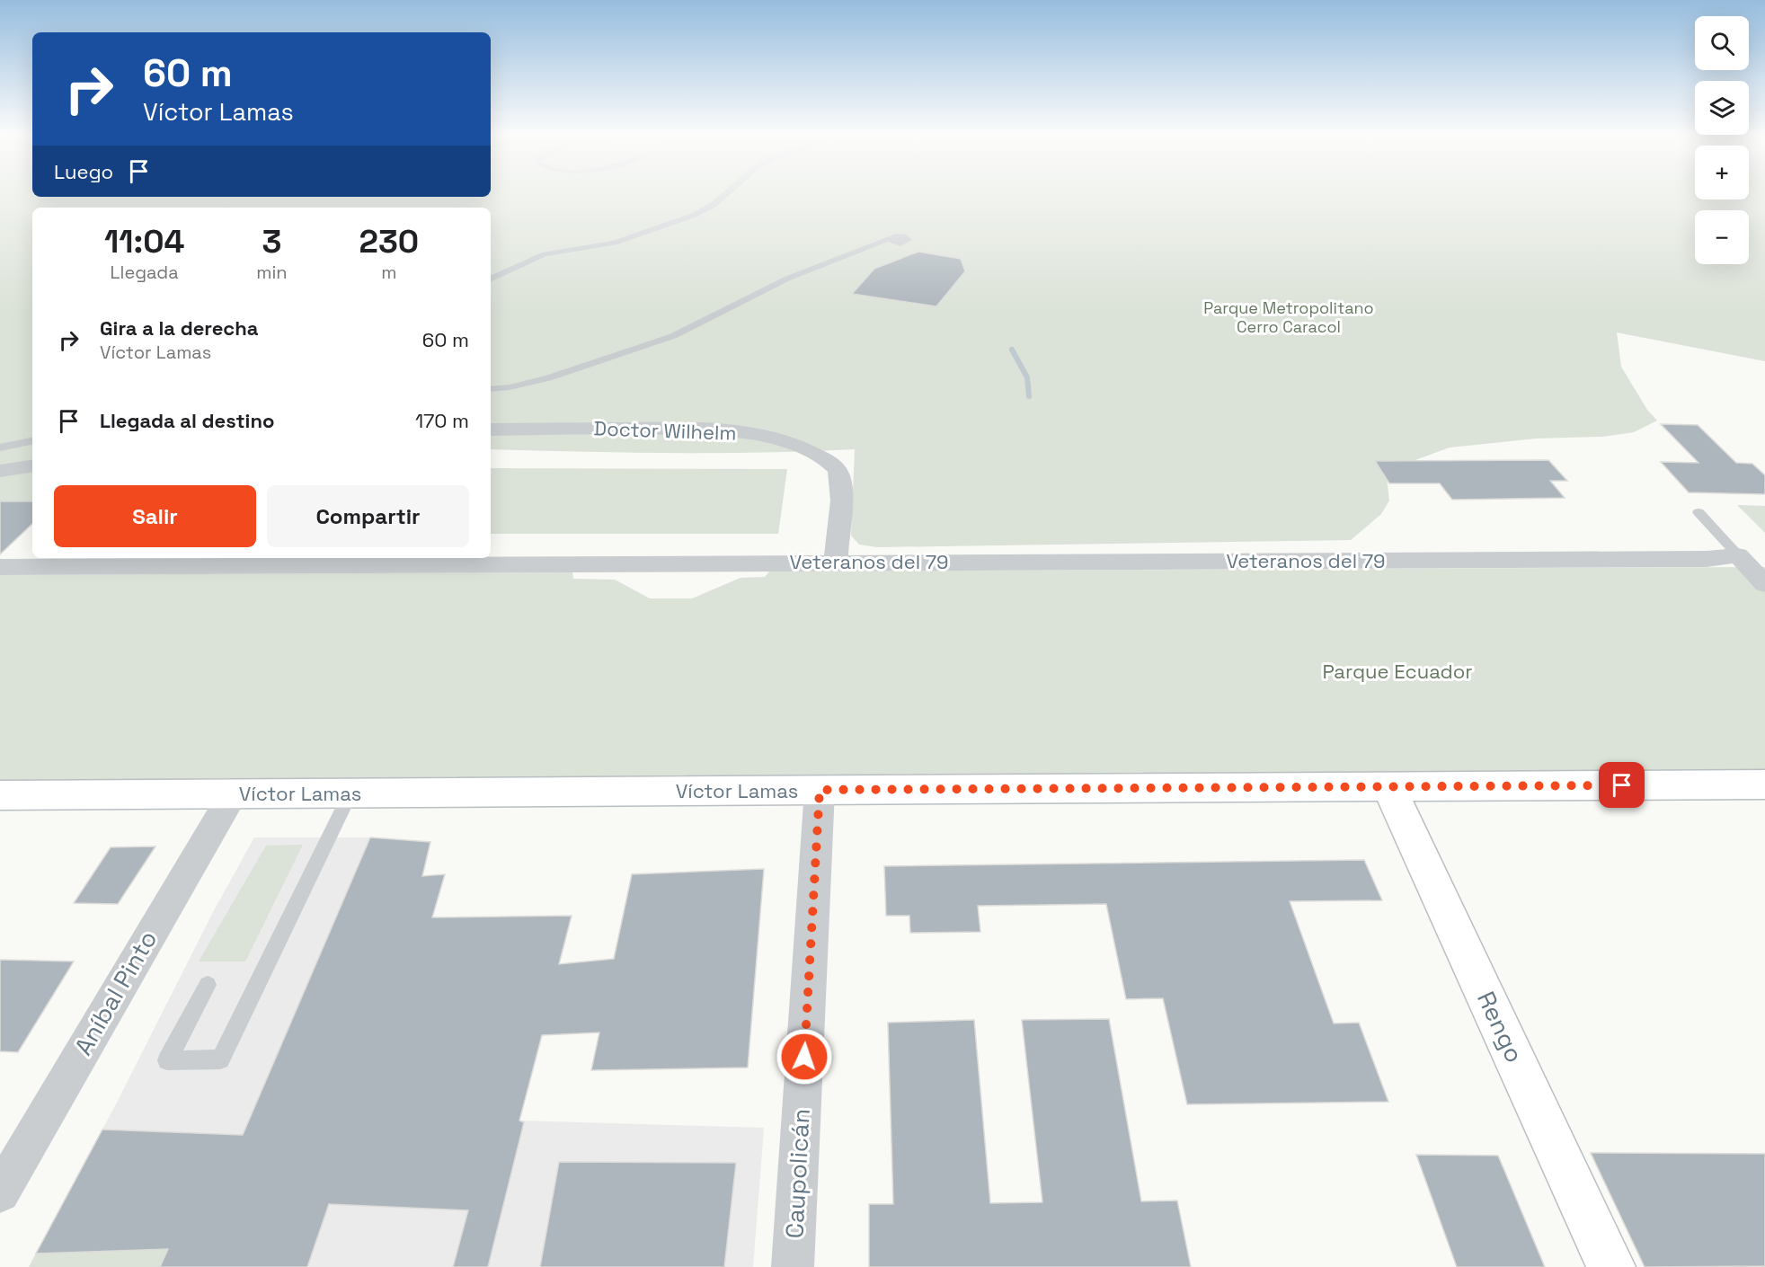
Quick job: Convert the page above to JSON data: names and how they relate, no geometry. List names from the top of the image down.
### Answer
{
  "streets": {
    "main road": ["Víctor Lamas", "Rengo"],
    "street": [
      "Doctor Wilhelm",
      "Veteranos del 79",
      "Aníbal Pinto",
      "Caupolicán"
    ]
  },
  "crossings": [
    ["Doctor Wilhelm", "Veteranos del 79"],
    ["Víctor Lamas", "Aníbal Pinto"],
    ["Víctor Lamas", "Rengo"],
    ["Víctor Lamas", "Caupolicán"]
  ],
  "parks": ["Parque Metropolitano Cerro Caracol", "Parque Ecuador"],
  "page": {
    "map_buttons": ["+", "−"],
    "turn": ["60 m", "Víctor Lamas"],
    "then": "Luego",
    "eta": [
      "11:04",
      "Llegada",
      "3",
      "min",
      "230",
      "m"
    ],
    "list": [
      {
        "name": "Gira a la derecha",
        "note": "Víctor Lamas",
        "value": "60 m"
      },
      {
        "name": "Llegada al destino",
        "value": "170 m"
      }
    ],
    "buttons": ["Salir", "Compartir"]
  }
}
